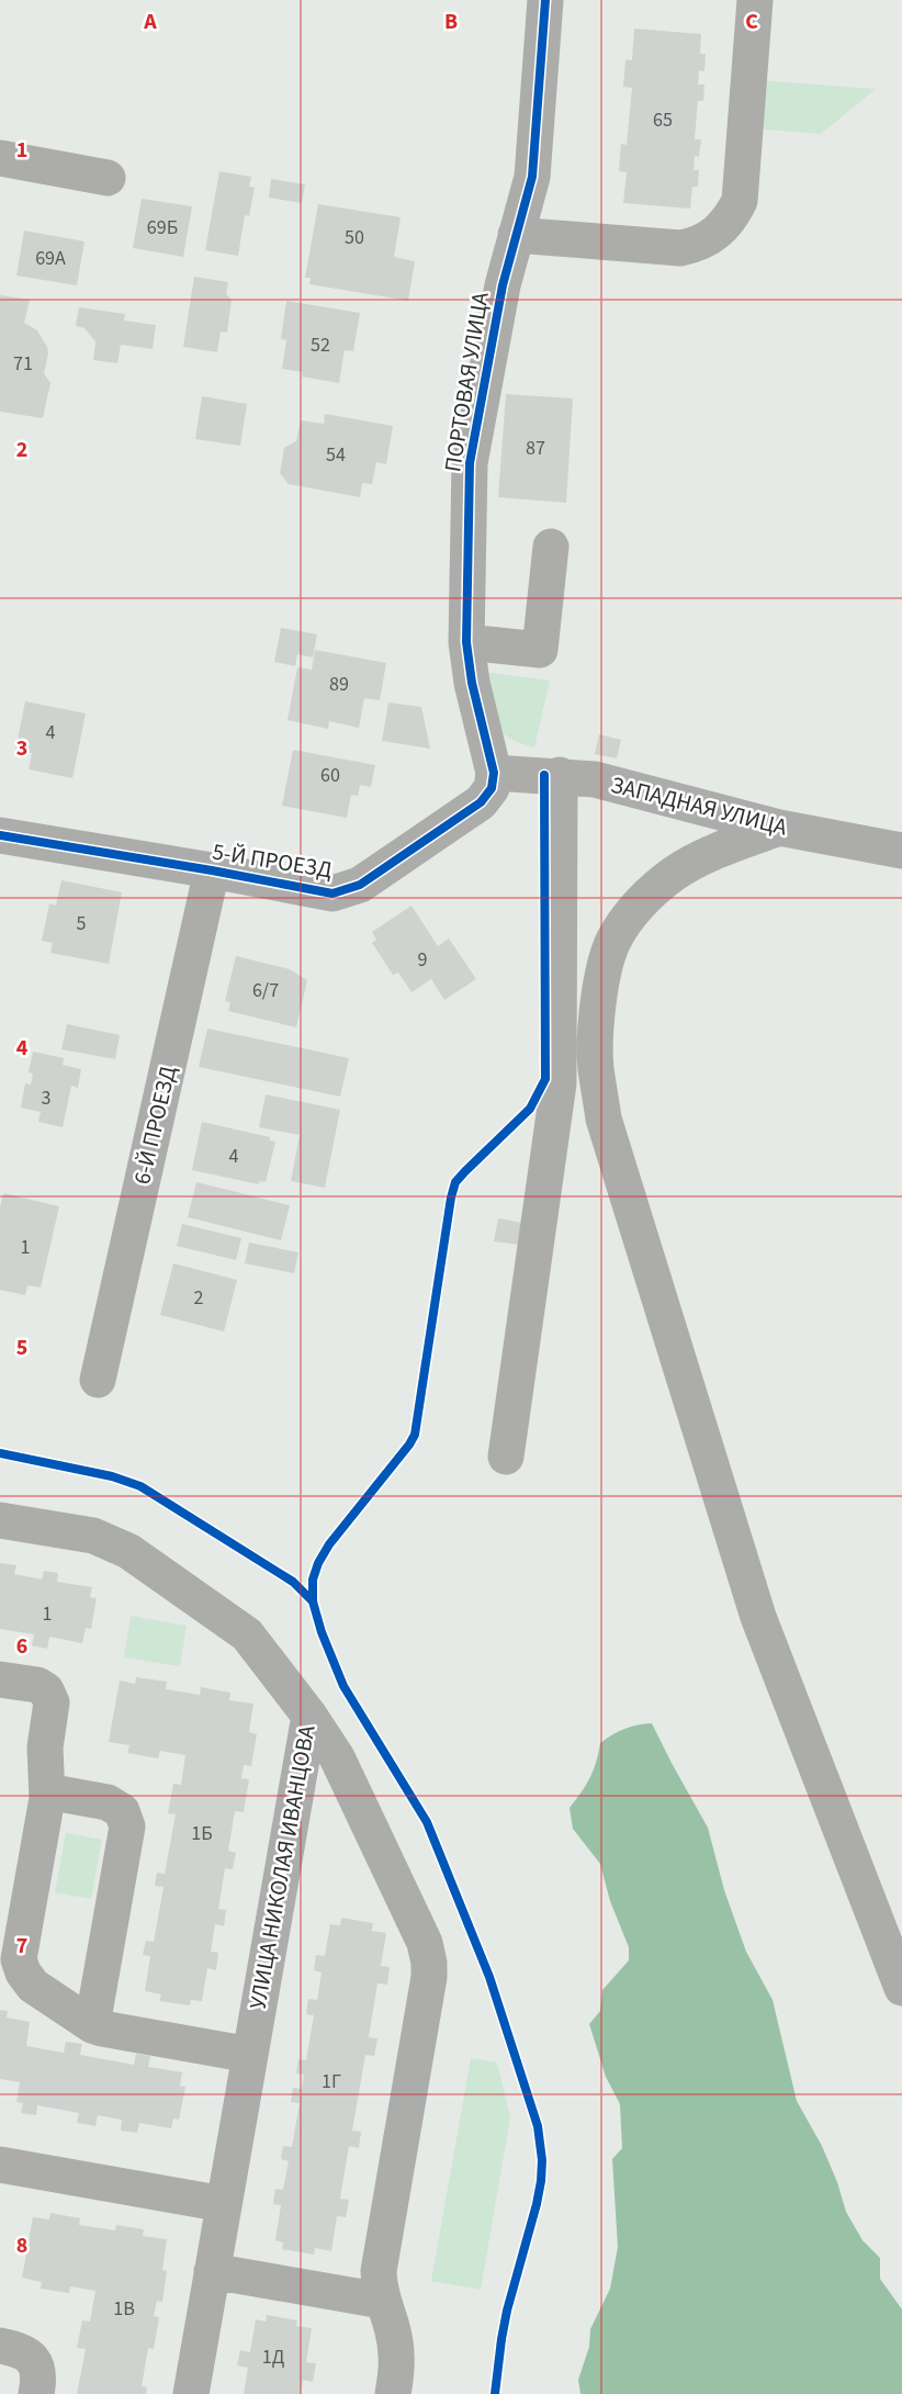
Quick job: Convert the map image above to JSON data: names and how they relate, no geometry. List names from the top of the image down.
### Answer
{
  "streets": {
    "street": [
      "ПОРТОВАЯ УЛИЦА",
      "ЗАПАДНАЯ УЛИЦА",
      "5-Й ПРОЕЗД",
      "6-Й ПРОЕЗД",
      "УЛИЦА НИКОЛАЯ ИВАНЦОВА"
    ]
  },
  "crossings": [
    ["ПОРТОВАЯ УЛИЦА", "ЗАПАДНАЯ УЛИЦА"],
    ["ПОРТОВАЯ УЛИЦА", "5-Й ПРОЕЗД"],
    ["ЗАПАДНАЯ УЛИЦА", "5-Й ПРОЕЗД"],
    ["5-Й ПРОЕЗД", "6-Й ПРОЕЗД"]
  ],
  "house_numbers": [
    "65",
    "69Б",
    "50",
    "69А",
    "52",
    "71",
    "87",
    "54",
    "89",
    "4",
    "60",
    "5",
    "9",
    "6/7",
    "3",
    "4",
    "1",
    "2",
    "1",
    "1Б",
    "1Г",
    "1В",
    "1Д"
  ],
  "grid": {
    "columns": ["A", "B", "C"],
    "rows": [
      "1",
      "2",
      "3",
      "4",
      "5",
      "6",
      "7",
      "8"
    ]
  }
}
